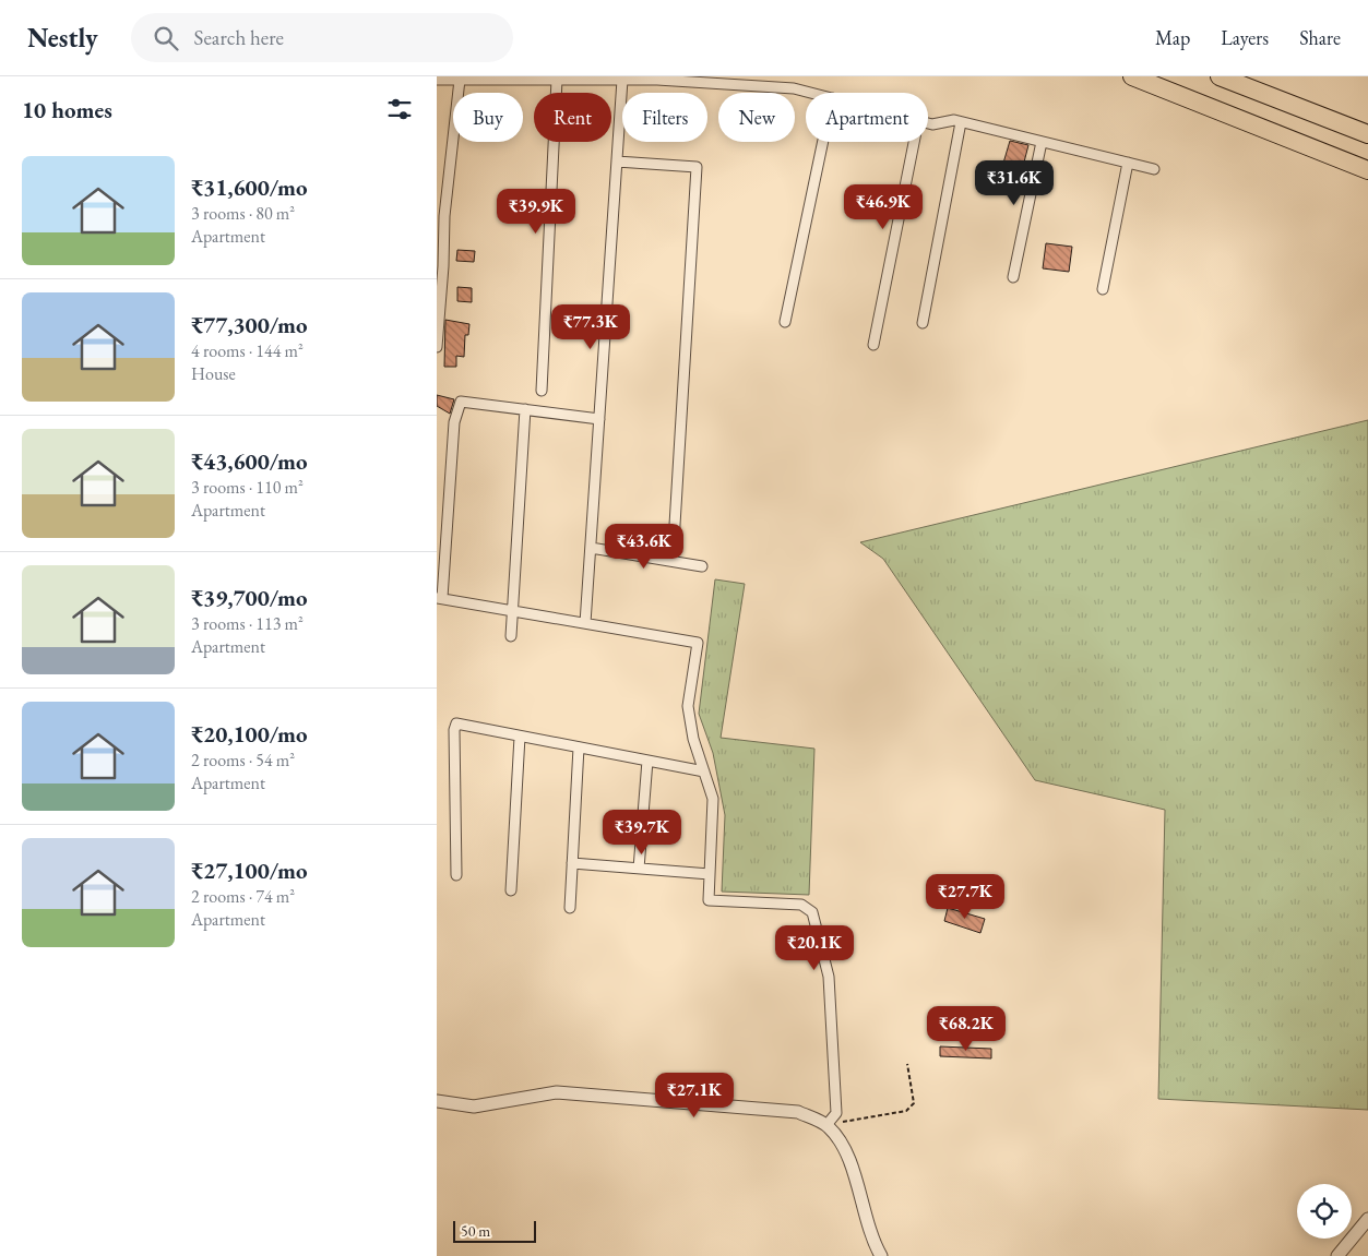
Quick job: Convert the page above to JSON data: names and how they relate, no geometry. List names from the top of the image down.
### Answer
{
  "scale_bar": "50 m",
  "page": {
    "header": "Nestly",
    "search": "Search here",
    "nav": ["Map", "Layers", "Share"],
    "heading": "10 homes",
    "chip": [
      "Buy",
      "Rent",
      "Filters",
      "New",
      "Apartment"
    ],
    "list": [
      {
        "name": "₹31,600/mo",
        "note": "3 rooms · 80 m² · Apartment"
      },
      {
        "name": "₹77,300/mo",
        "note": "4 rooms · 144 m² · House"
      },
      {
        "name": "₹43,600/mo",
        "note": "3 rooms · 110 m² · Apartment"
      },
      {
        "name": "₹39,700/mo",
        "note": "3 rooms · 113 m² · Apartment"
      },
      {
        "name": "₹20,100/mo",
        "note": "2 rooms · 54 m² · Apartment"
      },
      {
        "name": "₹27,100/mo",
        "note": "2 rooms · 74 m² · Apartment"
      }
    ],
    "price": [
      "₹31.6K",
      "₹46.9K",
      "₹39.9K",
      "₹77.3K",
      "₹43.6K",
      "₹39.7K",
      "₹27.7K",
      "₹20.1K",
      "₹68.2K",
      "₹27.1K"
    ],
    "scale": "50 m"
  }
}
